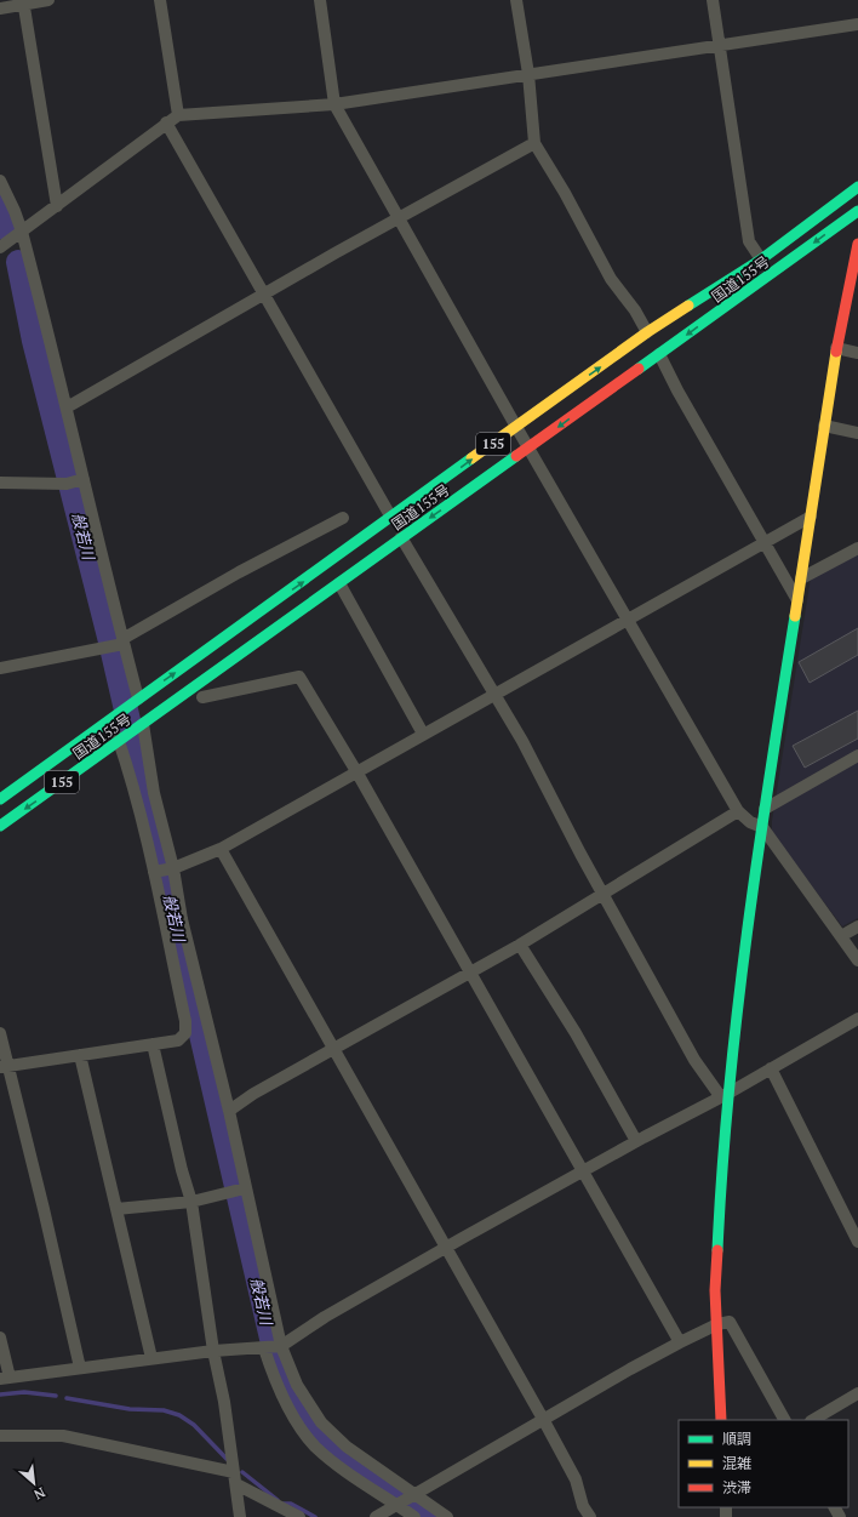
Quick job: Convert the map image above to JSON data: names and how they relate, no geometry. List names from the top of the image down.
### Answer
{
  "streets": {
    "main road": ["国道155号", "155"]
  },
  "water": ["般若川"],
  "legend": ["順調", "混雑", "渋滞"],
  "north": "bottom right"
}
